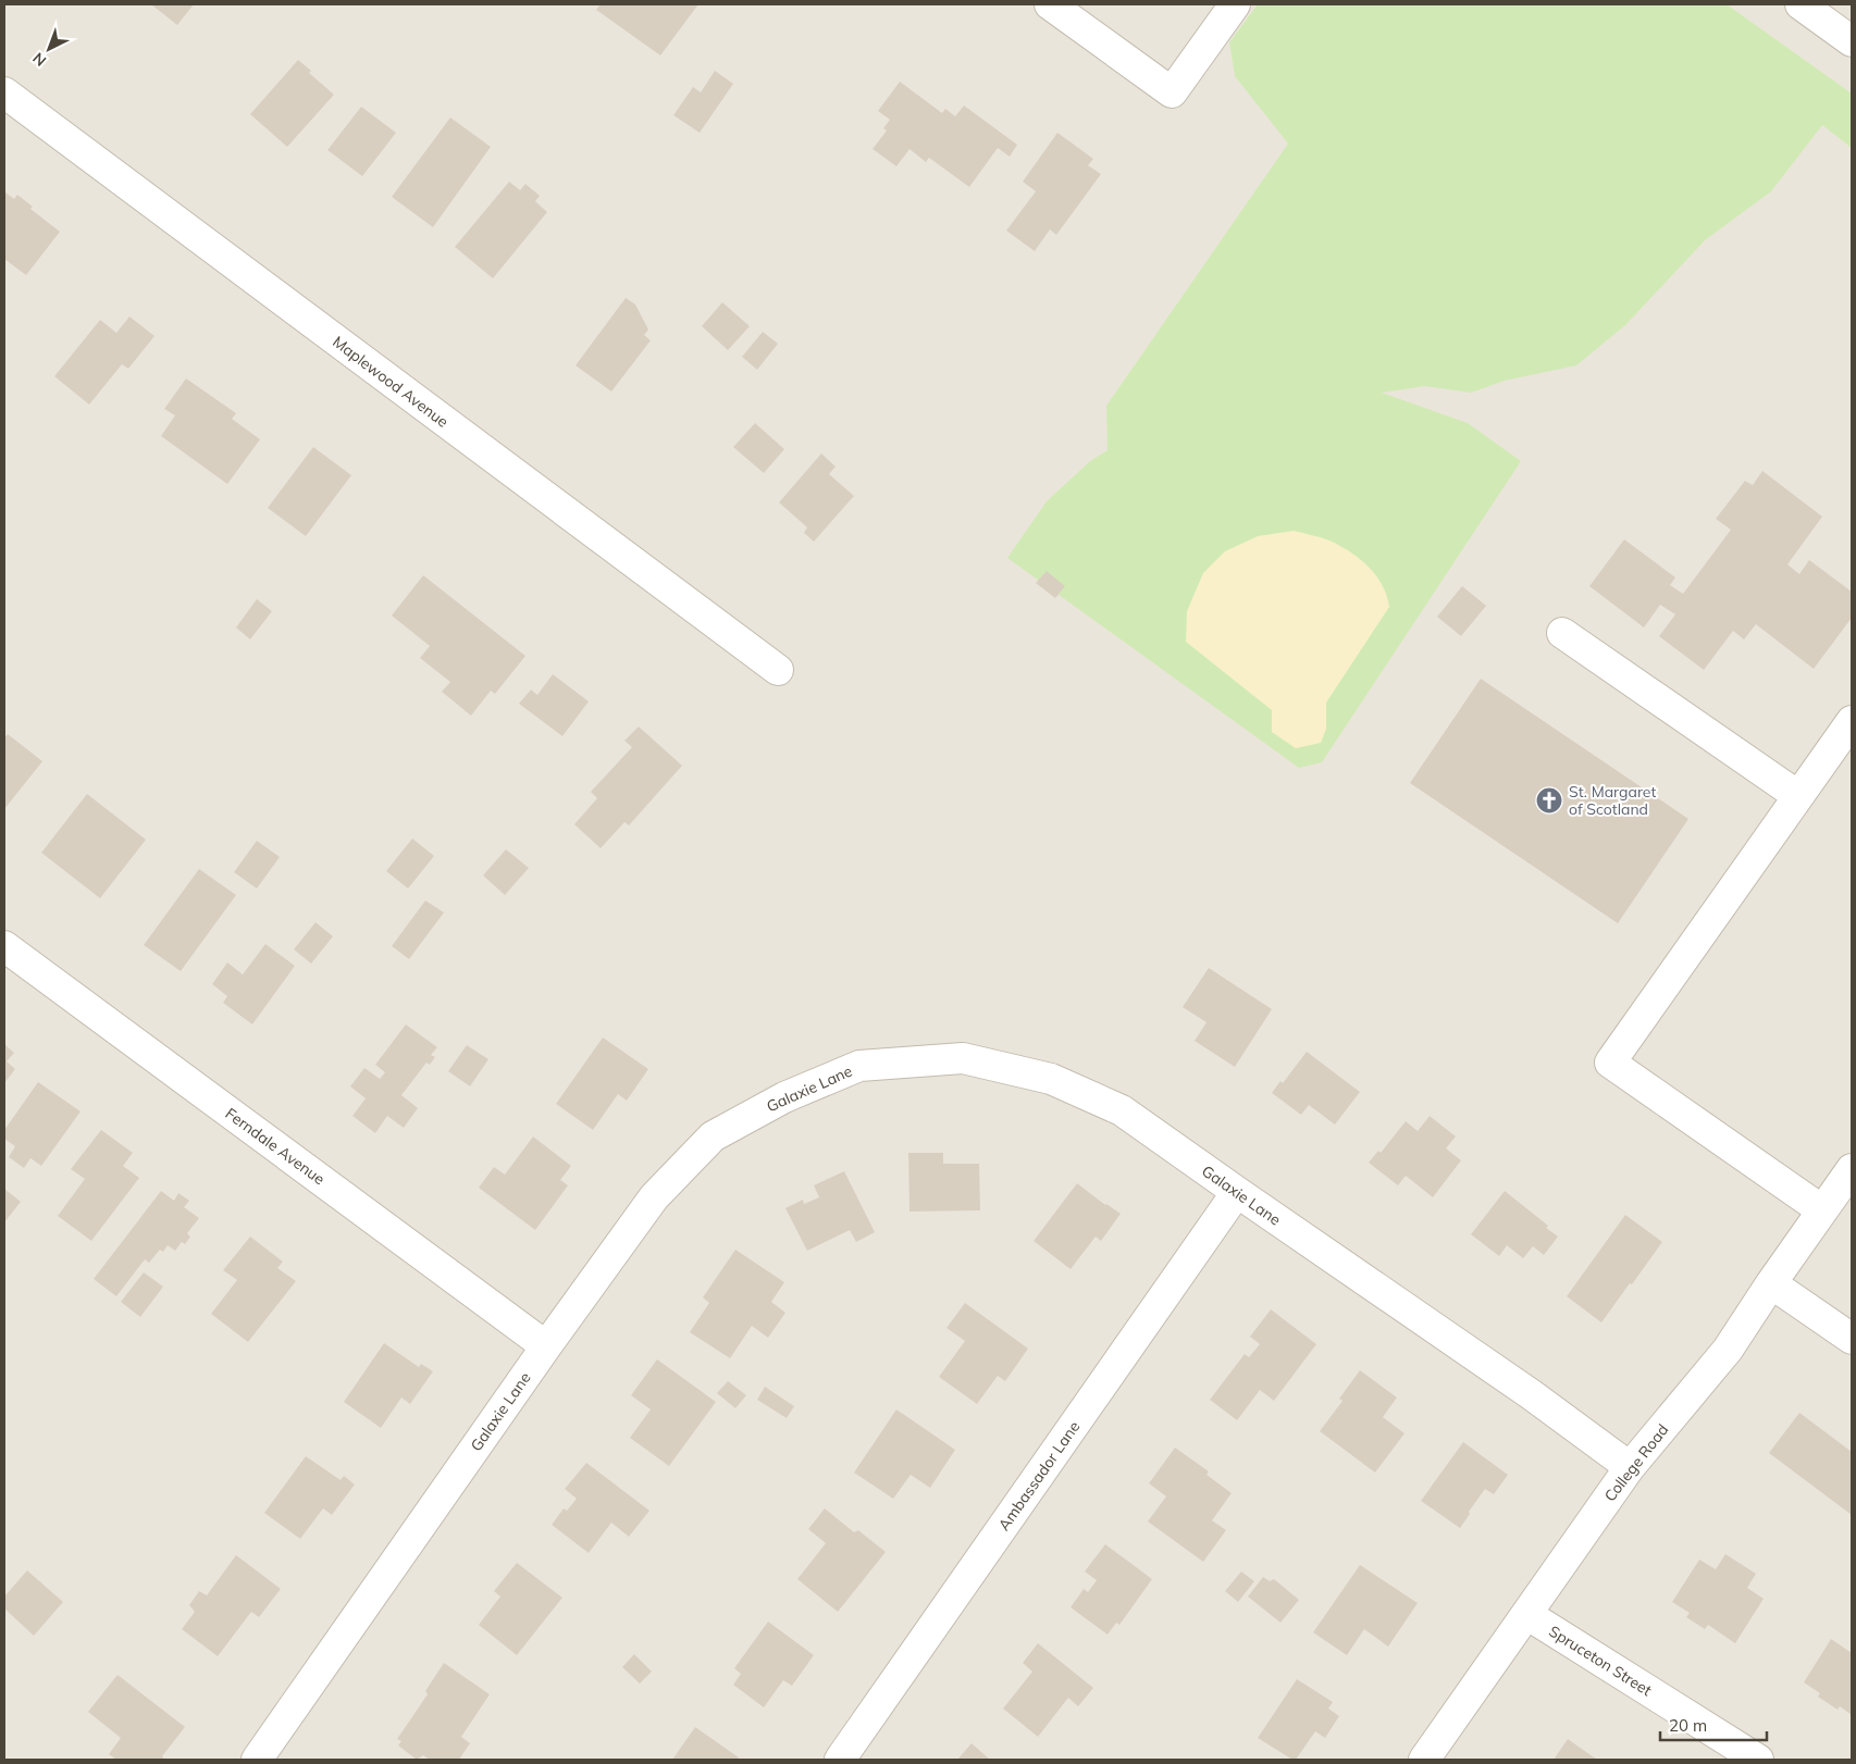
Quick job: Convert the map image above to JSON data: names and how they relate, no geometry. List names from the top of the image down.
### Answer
{
  "streets": {
    "street": [
      "Maplewood Avenue",
      "Galaxie Lane",
      "Ferndale Avenue",
      "College Road",
      "Ambassador Lane",
      "Spruceton Street"
    ]
  },
  "crossings": [
    ["Galaxie Lane", "Ferndale Avenue"],
    ["Galaxie Lane", "College Road"],
    ["Galaxie Lane", "Ambassador Lane"],
    ["College Road", "Spruceton Street"]
  ],
  "places": {
    "church": ["St. Margaret of Scotland"]
  },
  "scale_bar": "20 m",
  "north": "bottom left"
}
